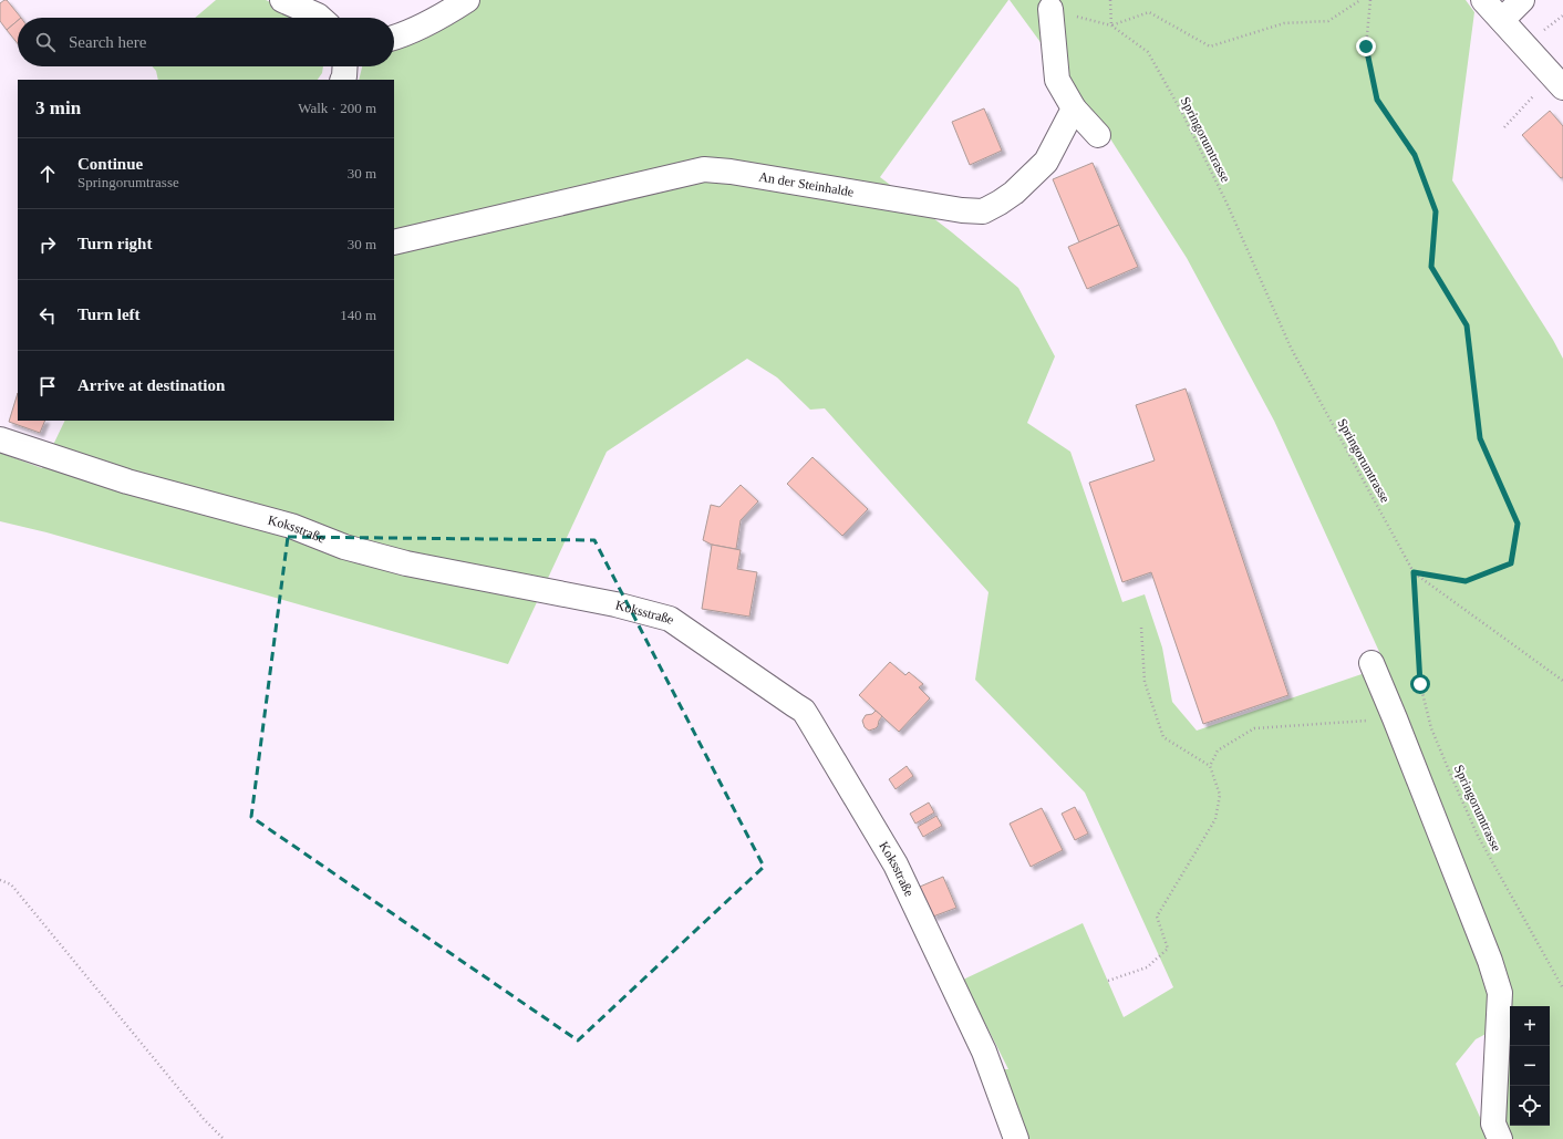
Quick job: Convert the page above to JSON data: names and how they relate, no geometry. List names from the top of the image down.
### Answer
{
  "streets": {
    "street": ["An der Steinhalde", "Koksstraße"],
    "path": ["Springorumtrasse"]
  },
  "page": {
    "search": "Search here",
    "heading": ["3 min", "Walk · 200 m"],
    "list": [
      ["Continue", "Springorumtrasse", "30 m"],
      ["Turn right", "30 m"],
      ["Turn left", "140 m"],
      "Arrive at destination"
    ],
    "map_buttons": ["+", "−"]
  }
}
